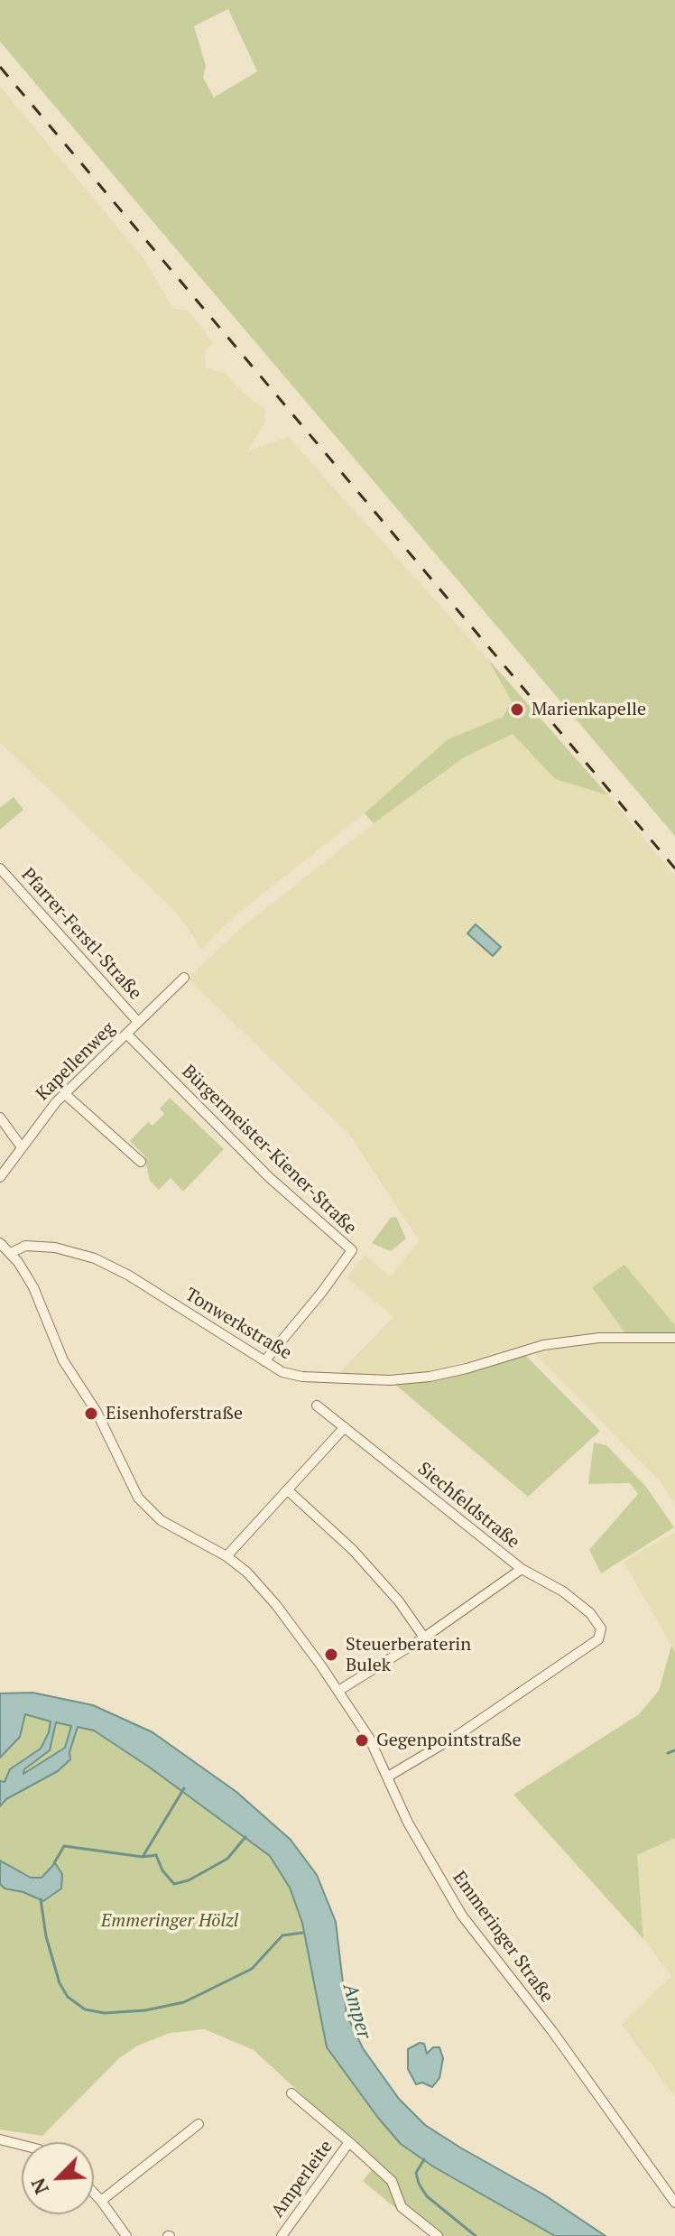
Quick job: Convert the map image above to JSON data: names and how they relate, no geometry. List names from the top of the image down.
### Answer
{
  "streets": {
    "street": [
      "Pfarrer-Ferstl-Straße",
      "Kapellenweg",
      "Bürgermeister-Kiener-Straße",
      "Tonwerkstraße",
      "Siechfeldstraße",
      "Emmeringer Straße",
      "Amperleite"
    ]
  },
  "crossings": [
    ["Pfarrer-Ferstl-Straße", "Kapellenweg"],
    ["Kapellenweg", "Bürgermeister-Kiener-Straße"],
    ["Bürgermeister-Kiener-Straße", "Tonwerkstraße"],
    ["Tonwerkstraße", "Emmeringer Straße"],
    ["Siechfeldstraße", "Emmeringer Straße"]
  ],
  "water": ["Amper"],
  "parks": ["Emmeringer Hölzl"],
  "places": [
    "Marienkapelle",
    "Eisenhoferstraße",
    "Steuerberaterin Bulek",
    "Gegenpointstraße"
  ],
  "north": "bottom left"
}
